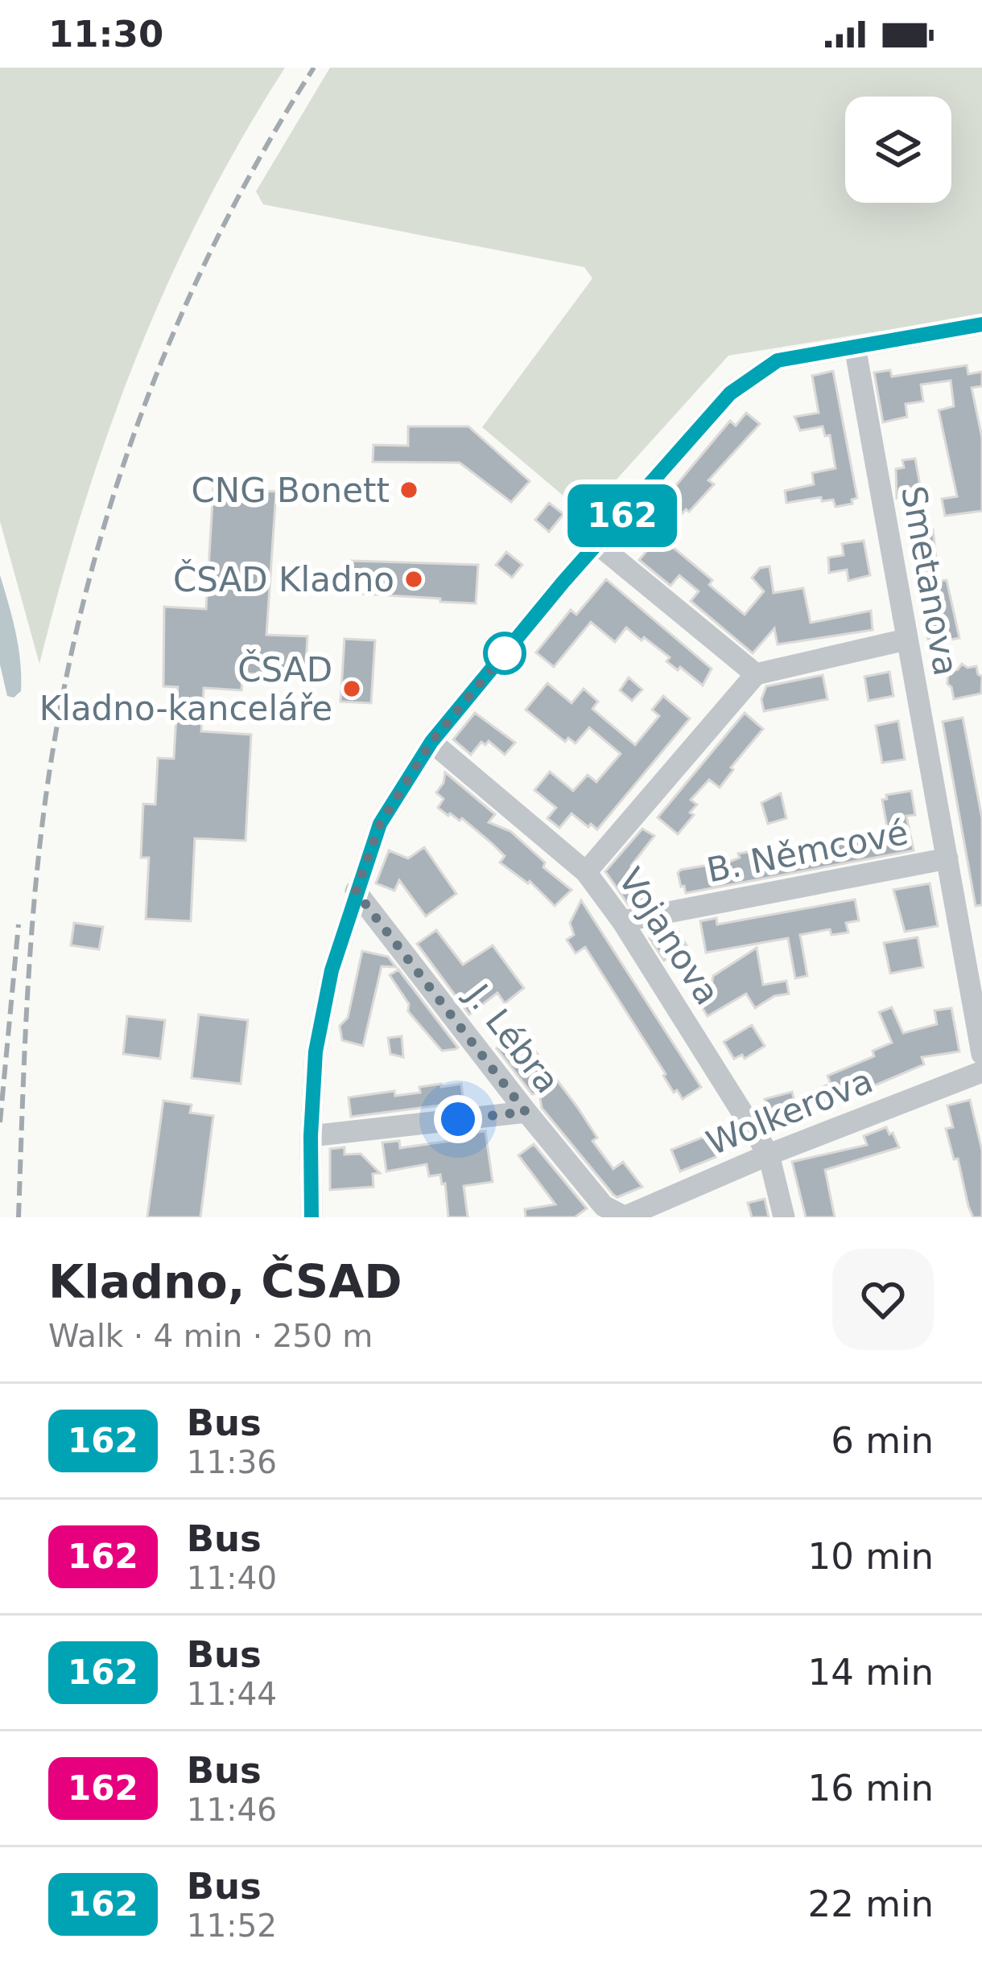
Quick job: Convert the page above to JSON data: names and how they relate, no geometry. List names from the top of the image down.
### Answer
{
  "streets": {
    "street": [
      "Smetanova",
      "B. Němcové",
      "Vojanova",
      "J. Lébra",
      "Wolkerova"
    ]
  },
  "crossings": [
    ["Smetanova", "B. Němcové"],
    ["B. Němcové", "Vojanova"],
    ["Vojanova", "Wolkerova"],
    ["J. Lébra", "Wolkerova"]
  ],
  "places": ["CNG Bonett", "ČSAD Kladno", "ČSAD Kladno-kanceláře"],
  "lines": ["bus line 162"],
  "page": {
    "status": "11:30",
    "on_map": "162",
    "heading": ["Kladno, ČSAD", "Walk · 4 min · 250 m"],
    "list": [
      {
        "mark": "162",
        "name": "Bus",
        "note": "11:36",
        "value": "6 min"
      },
      {
        "mark": "162",
        "name": "Bus",
        "note": "11:40",
        "value": "10 min"
      },
      {
        "mark": "162",
        "name": "Bus",
        "note": "11:44",
        "value": "14 min"
      },
      {
        "mark": "162",
        "name": "Bus",
        "note": "11:46",
        "value": "16 min"
      },
      {
        "mark": "162",
        "name": "Bus",
        "note": "11:52",
        "value": "22 min"
      }
    ]
  }
}
